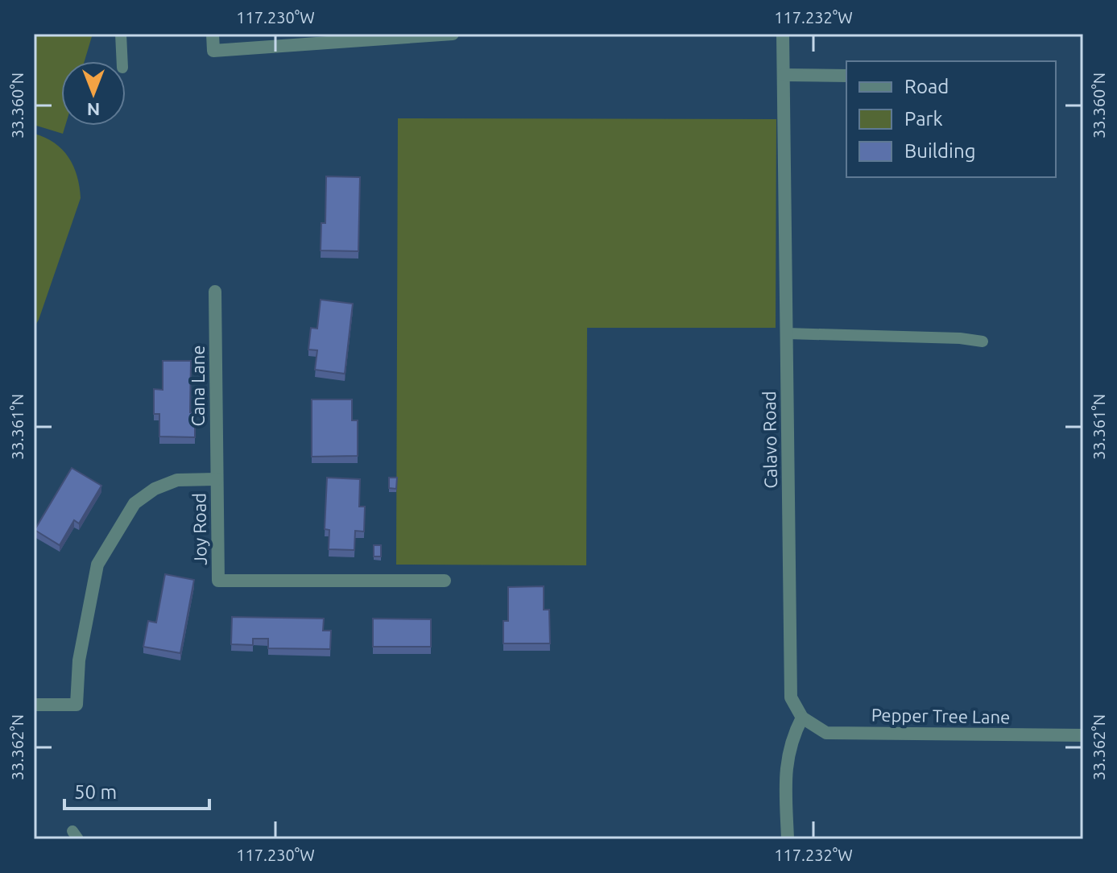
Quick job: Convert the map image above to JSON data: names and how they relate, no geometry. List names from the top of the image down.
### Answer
{
  "streets": {
    "street": [
      "Cana Lane",
      "Calavo Road",
      "Joy Road",
      "Pepper Tree Lane"
    ]
  },
  "crossings": [
    ["Cana Lane", "Joy Road"],
    ["Calavo Road", "Pepper Tree Lane"]
  ],
  "legend": ["Road", "Park", "Building"],
  "scale_bar": "50 m",
  "north": "bottom",
  "coordinates": [
    "117.230°W",
    "117.232°W",
    "33.360°N",
    "33.361°N",
    "33.362°N"
  ]
}
